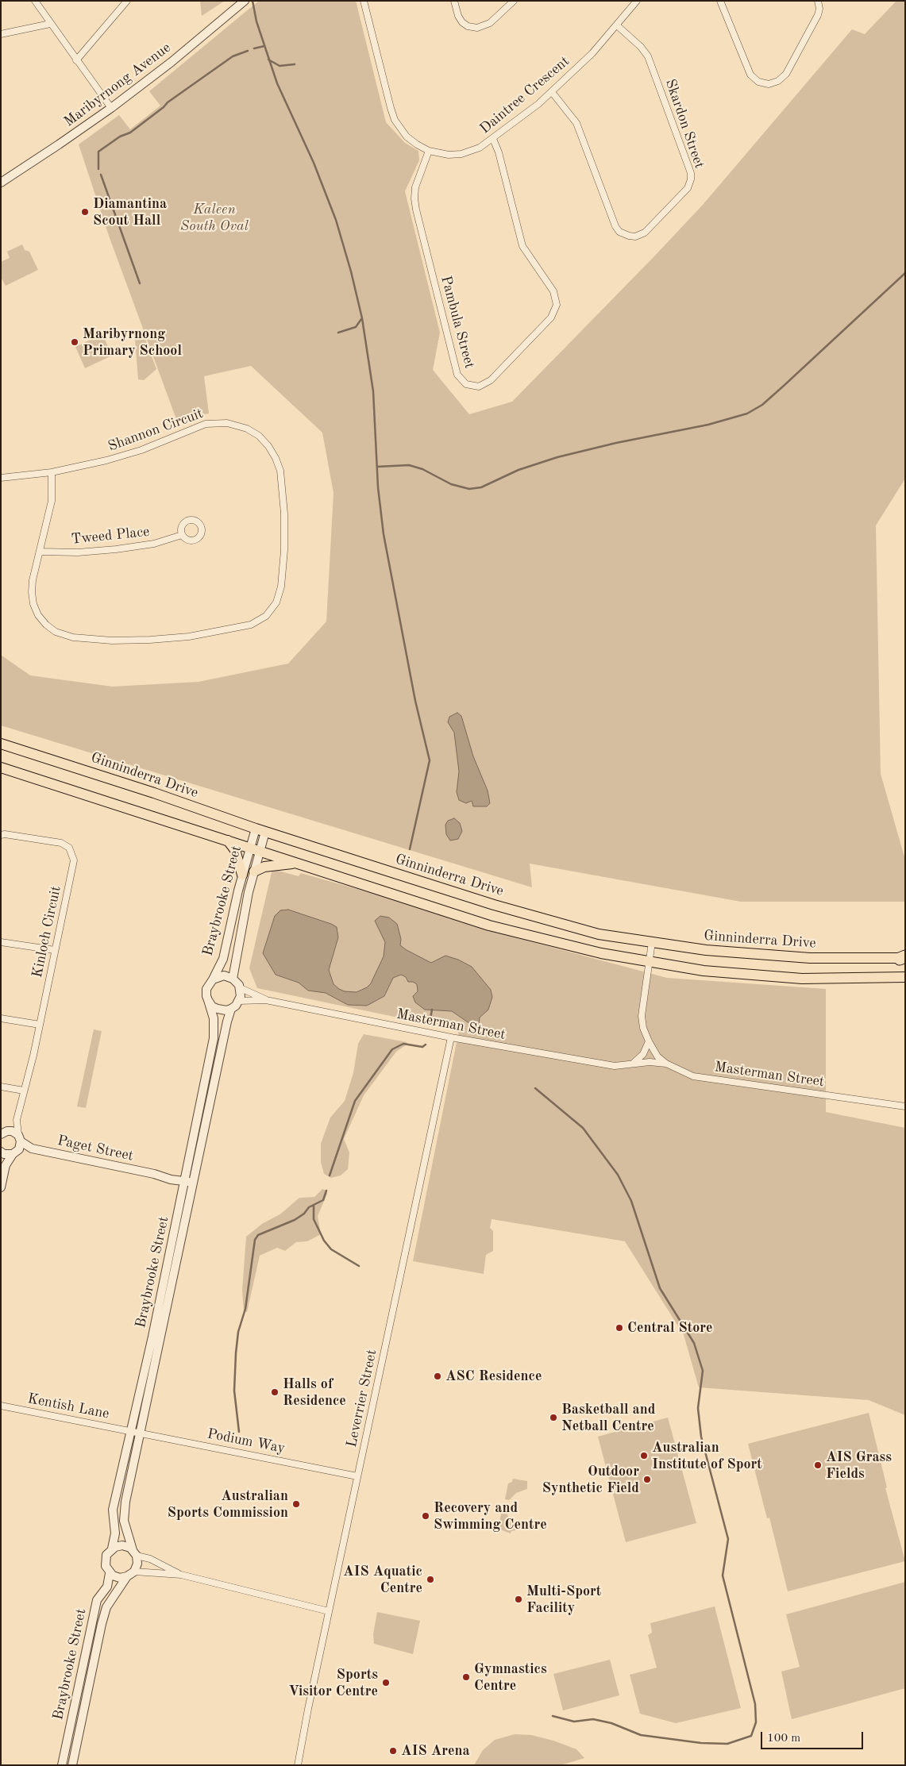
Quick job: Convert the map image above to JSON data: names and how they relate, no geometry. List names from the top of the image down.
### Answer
{
  "streets": {
    "main road": ["Ginninderra Drive"],
    "street": [
      "Maribyrnong Avenue",
      "Daintree Crescent",
      "Skardon Street",
      "Pambula Street",
      "Shannon Circuit",
      "Tweed Place",
      "Braybrooke Street",
      "Kinloch Circuit",
      "Masterman Street",
      "Paget Street",
      "Leverrier Street",
      "Kentish Lane",
      "Podium Way"
    ]
  },
  "crossings": [
    ["Daintree Crescent", "Skardon Street"],
    ["Daintree Crescent", "Pambula Street"],
    ["Shannon Circuit", "Tweed Place"],
    ["Ginninderra Drive", "Braybrooke Street"],
    ["Braybrooke Street", "Masterman Street"],
    ["Braybrooke Street", "Paget Street"],
    ["Braybrooke Street", "Kentish Lane"],
    ["Braybrooke Street", "Podium Way"],
    ["Kinloch Circuit", "Paget Street"],
    ["Masterman Street", "Leverrier Street"],
    ["Leverrier Street", "Podium Way"],
    ["Kentish Lane", "Podium Way"]
  ],
  "parks": ["Kaleen South Oval"],
  "places": [
    "Diamantina Scout Hall",
    "Maribyrnong Primary School",
    "Central Store",
    "ASC Residence",
    "Halls of Residence",
    "Basketball and Netball Centre",
    "Australian Institute of Sport",
    "AIS Grass Fields",
    "Outdoor Synthetic Field",
    "Australian Sports Commission",
    "Recovery and Swimming Centre",
    "AIS Aquatic Centre",
    "Multi-Sport Facility",
    "Gymnastics Centre",
    "Sports Visitor Centre",
    "AIS Arena"
  ],
  "scale_bar": "100 m"
}
